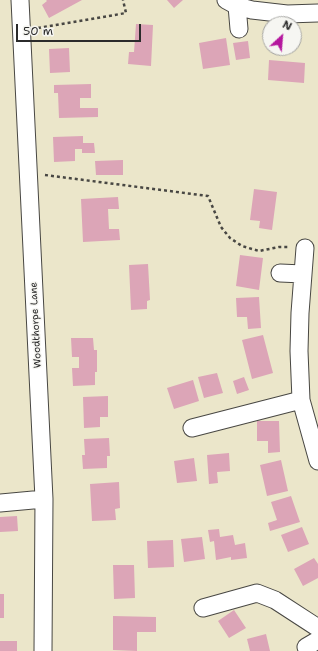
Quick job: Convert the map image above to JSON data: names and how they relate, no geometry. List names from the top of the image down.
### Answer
{
  "streets": {
    "street": ["Woodthorpe Lane"]
  },
  "scale_bar": "50 m",
  "north": "top right"
}
